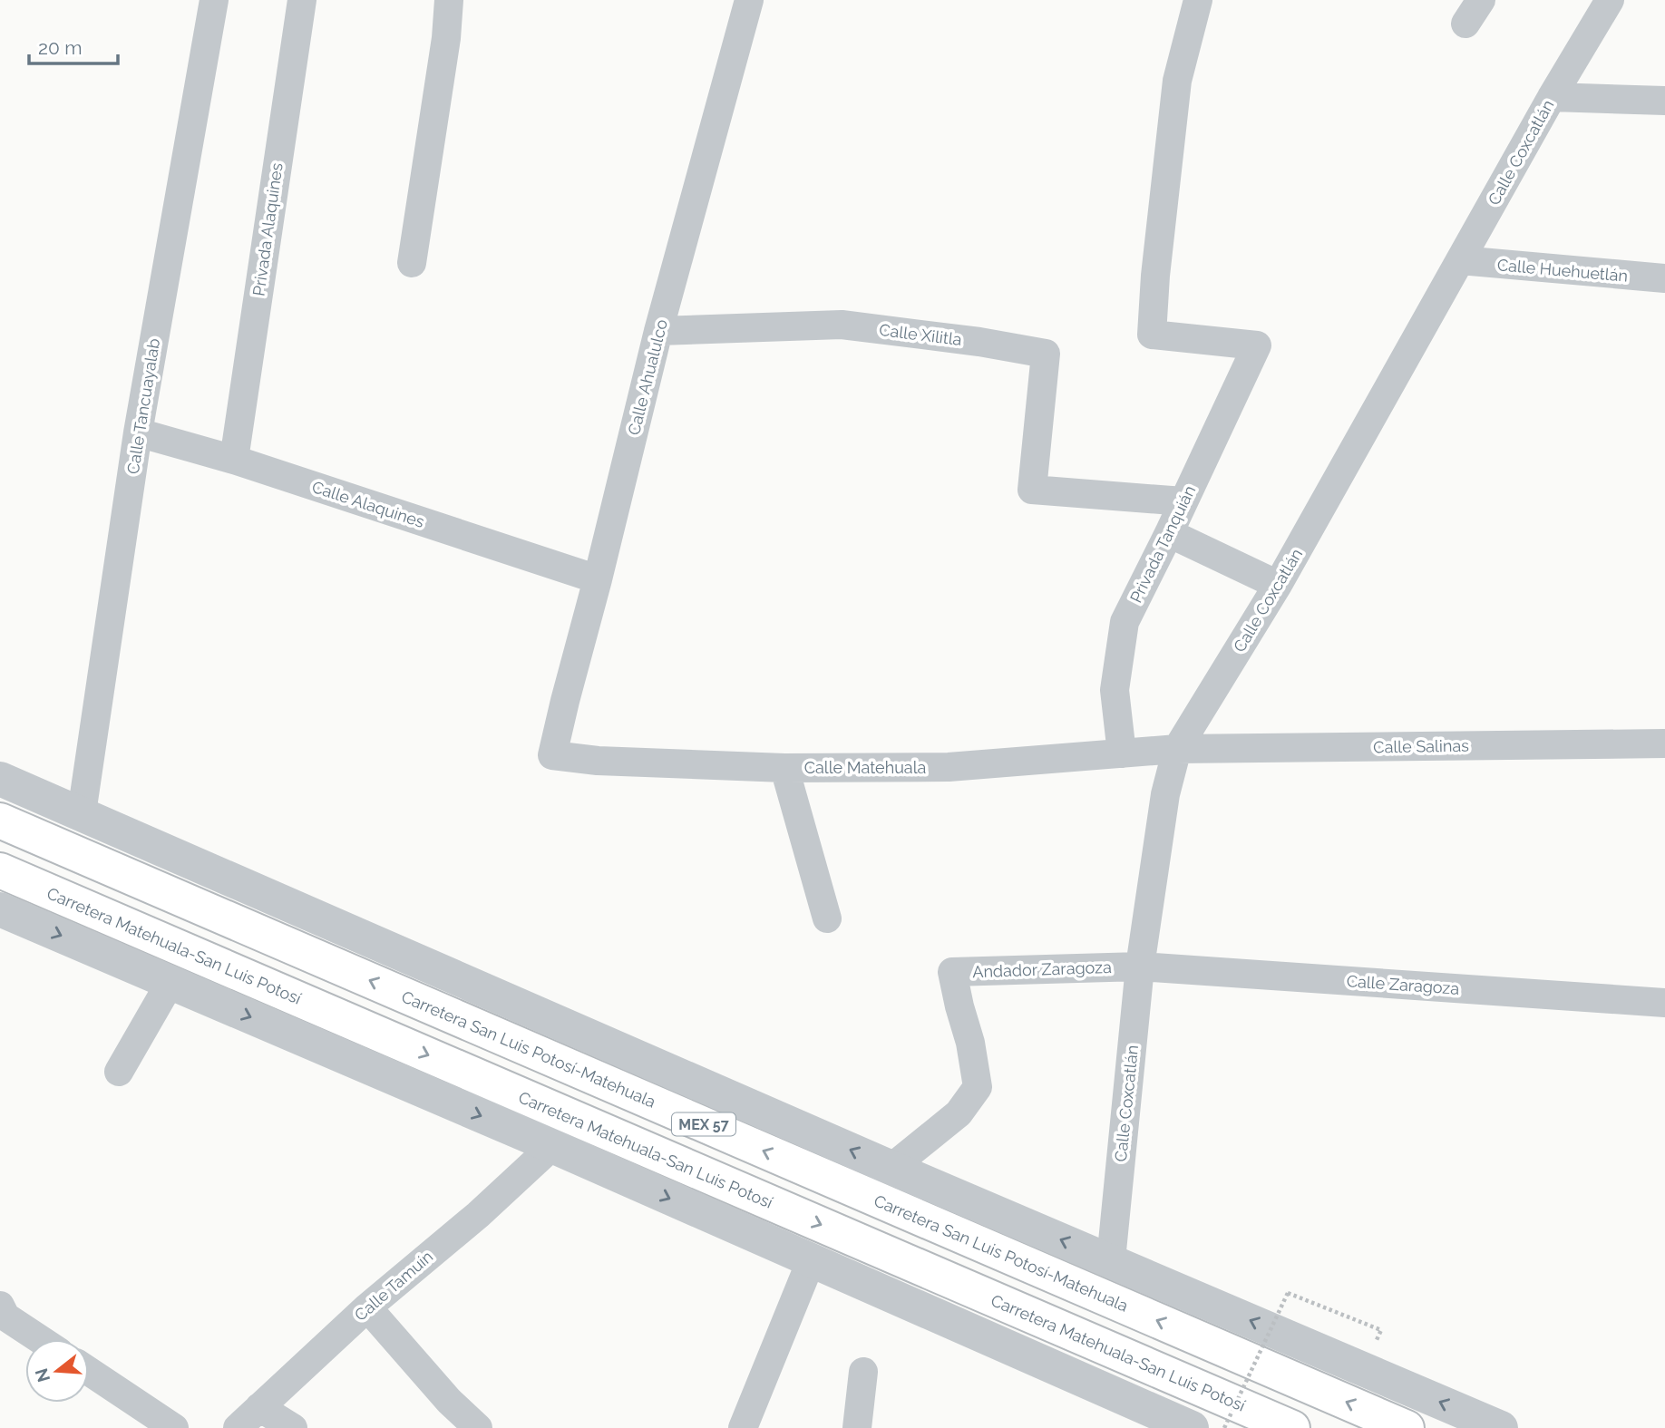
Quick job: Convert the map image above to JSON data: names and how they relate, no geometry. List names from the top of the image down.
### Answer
{
  "streets": {
    "highway": ["Carretera Matehuala-San Luis Potosí", "Carretera San Luis Potosí-Matehuala", "MEX 57"],
    "street": [
      "Calle Coxcatlán",
      "Privada Alaquines",
      "Calle Huehuetlán",
      "Calle Xilitla",
      "Calle Ahualulco",
      "Calle Tancuayalab",
      "Calle Alaquines",
      "Privada Tanquián",
      "Calle Salinas",
      "Calle Matehuala",
      "Andador Zaragoza",
      "Calle Zaragoza",
      "Calle Tamuín"
    ]
  },
  "crossings": [
    ["Calle Coxcatlán", "Calle Huehuetlán"],
    ["Calle Coxcatlán", "Calle Salinas"],
    ["Calle Coxcatlán", "Calle Matehuala"],
    ["Calle Coxcatlán", "Andador Zaragoza"],
    ["Calle Coxcatlán", "Calle Zaragoza"],
    ["Privada Alaquines", "Calle Alaquines"],
    ["Calle Xilitla", "Calle Ahualulco"],
    ["Calle Xilitla", "Privada Tanquián"],
    ["Calle Ahualulco", "Calle Alaquines"],
    ["Calle Ahualulco", "Calle Matehuala"],
    ["Calle Tancuayalab", "Calle Alaquines"],
    ["Privada Tanquián", "Calle Matehuala"],
    ["Calle Salinas", "Calle Matehuala"],
    ["Andador Zaragoza", "Calle Zaragoza"]
  ],
  "one_way": ["Carretera Matehuala-San Luis Potosí", "Carretera San Luis Potosí-Matehuala"],
  "scale_bar": "20 m",
  "north": "left"
}
